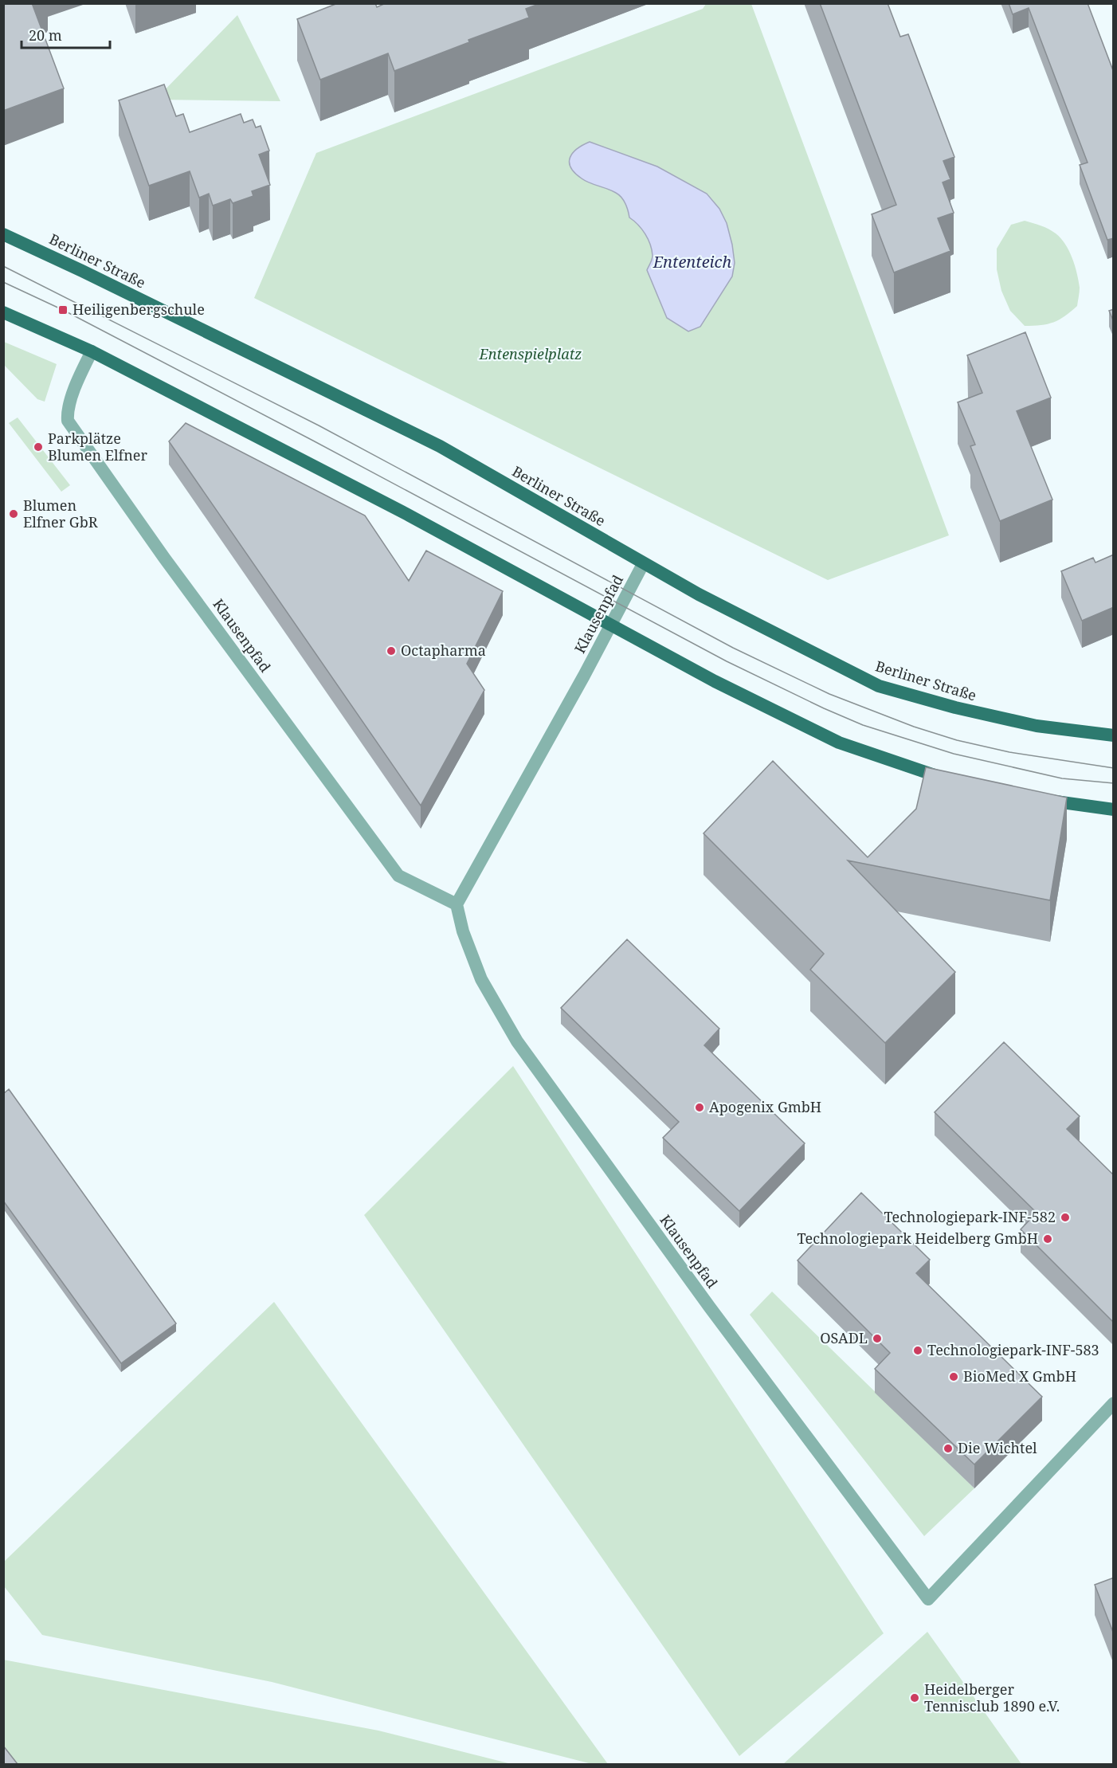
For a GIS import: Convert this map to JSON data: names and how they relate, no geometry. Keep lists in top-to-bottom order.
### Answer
{
  "streets": {
    "main road": ["Berliner Straße"],
    "street": ["Klausenpfad"]
  },
  "crossings": [
    ["Berliner Straße", "Klausenpfad"]
  ],
  "water": ["Ententeich"],
  "parks": ["Entenspielplatz"],
  "places": {
    "transit": ["Heiligenbergschule"],
    "other": [
      "Parkplätze Blumen Elfner",
      "Blumen Elfner GbR",
      "Octapharma",
      "Apogenix GmbH",
      "Technologiepark-INF-582",
      "Technologiepark Heidelberg GmbH",
      "OSADL",
      "Technologiepark-INF-583",
      "BioMed X GmbH",
      "Die Wichtel",
      "Heidelberger Tennisclub 1890 e.V."
    ]
  },
  "scale_bar": "20 m"
}
